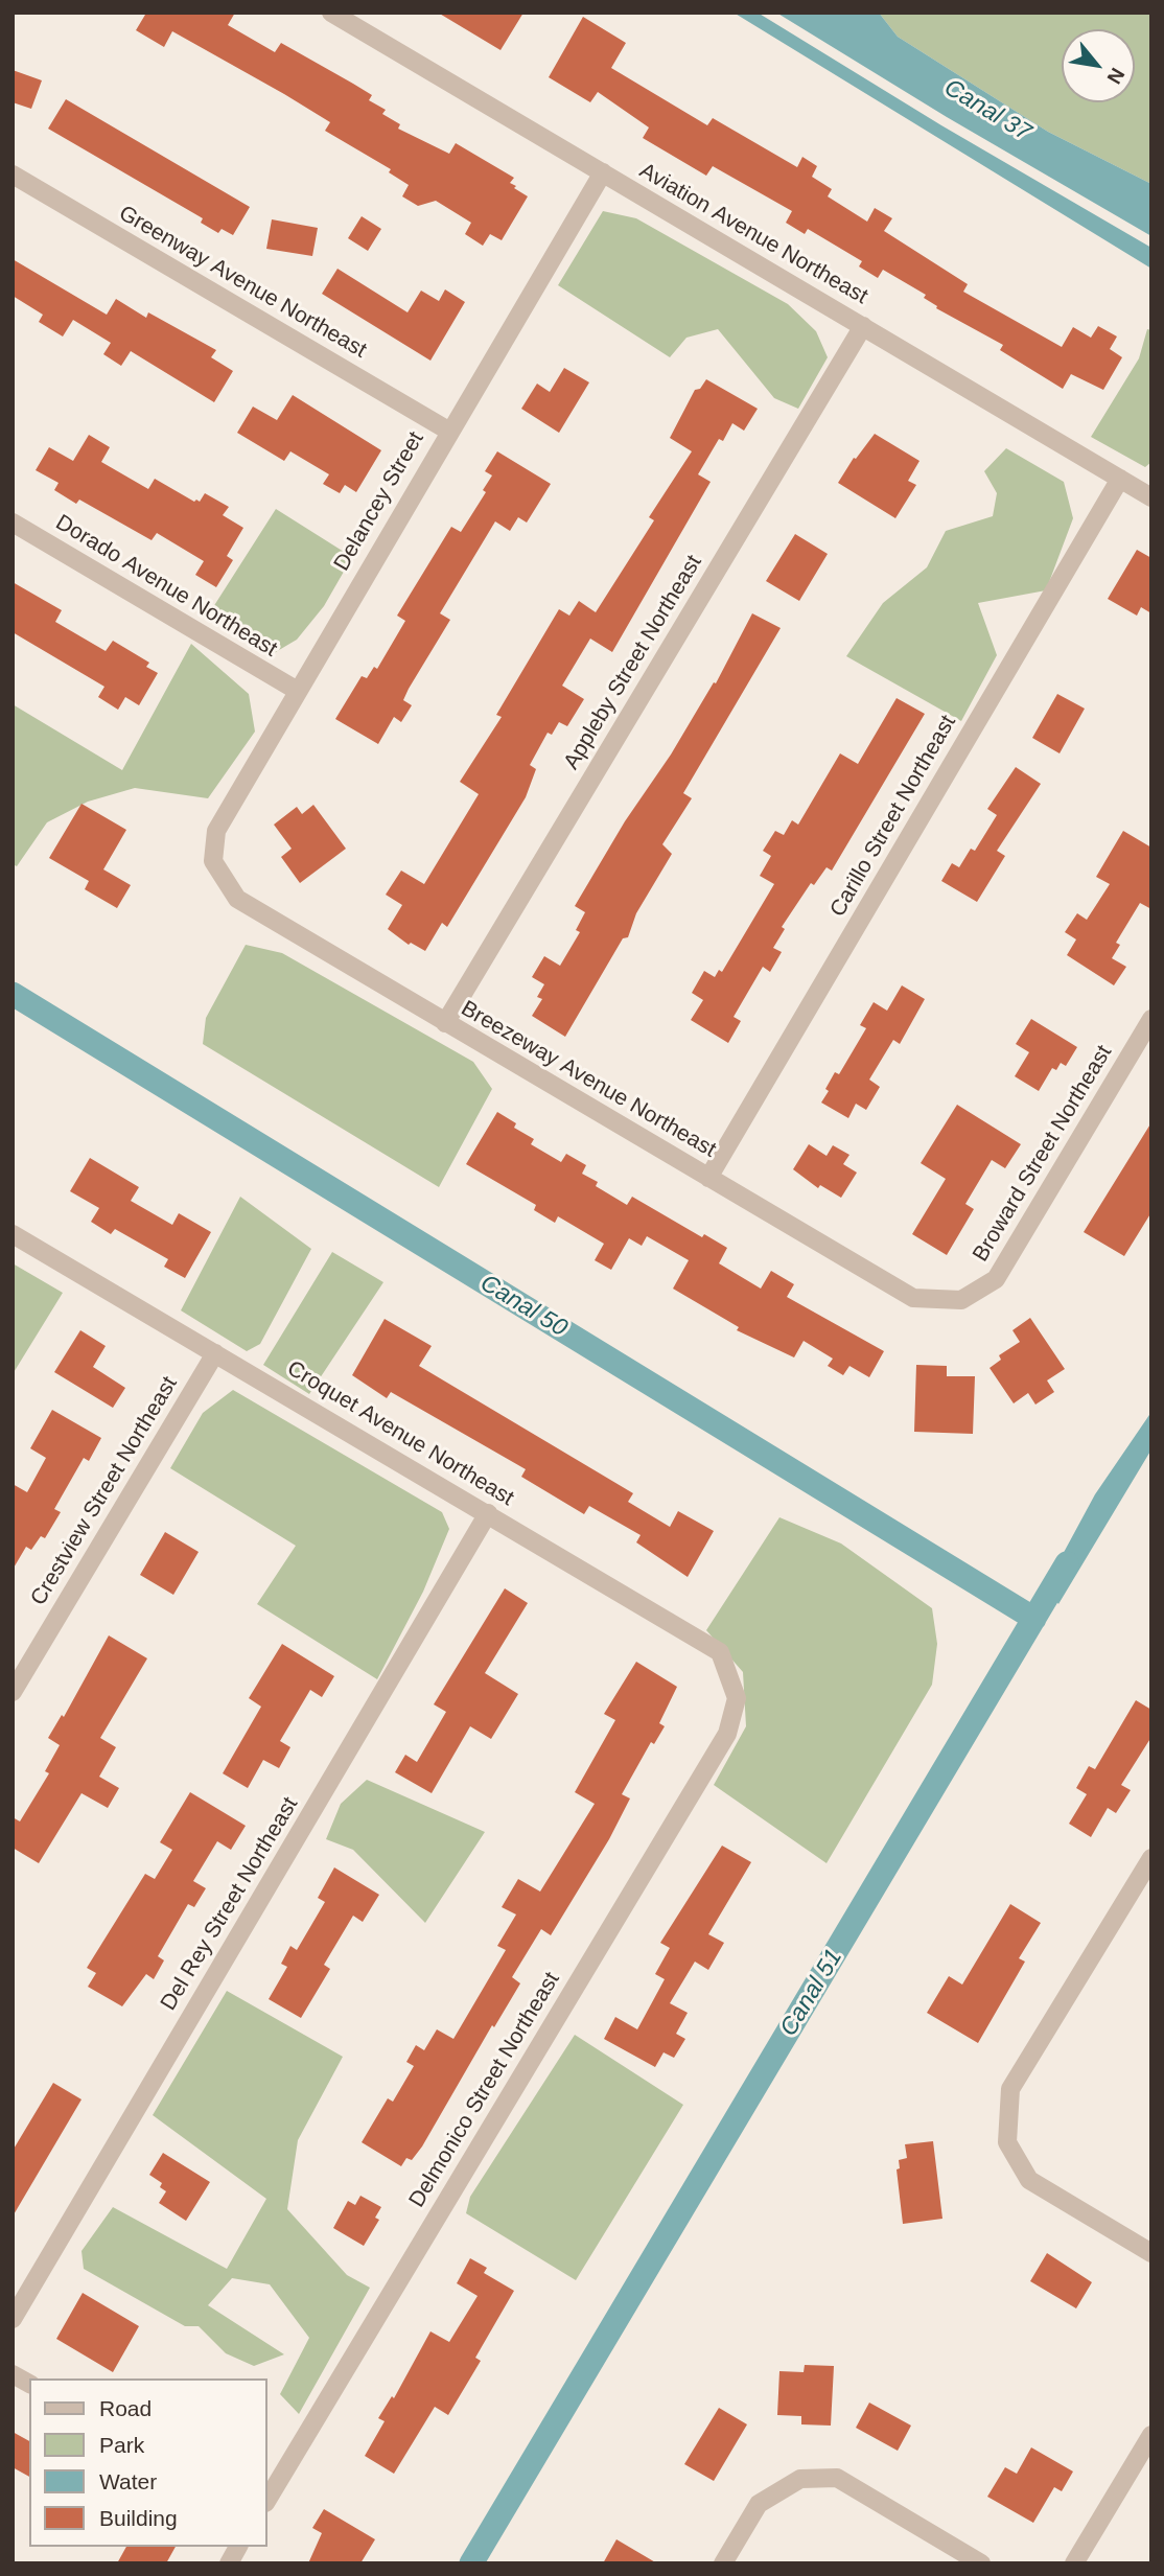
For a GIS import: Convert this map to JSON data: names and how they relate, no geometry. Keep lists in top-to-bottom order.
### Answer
{
  "streets": {
    "street": [
      "Aviation Avenue Northeast",
      "Greenway Avenue Northeast",
      "Delancey Street",
      "Dorado Avenue Northeast",
      "Appleby Street Northeast",
      "Carillo Street Northeast",
      "Breezeway Avenue Northeast",
      "Broward Street Northeast",
      "Croquet Avenue Northeast",
      "Crestview Street Northeast",
      "Del Rey Street Northeast",
      "Delmonico Street Northeast"
    ]
  },
  "crossings": [
    ["Aviation Avenue Northeast", "Delancey Street"],
    ["Aviation Avenue Northeast", "Appleby Street Northeast"],
    ["Aviation Avenue Northeast", "Carillo Street Northeast"],
    ["Greenway Avenue Northeast", "Delancey Street"],
    ["Delancey Street", "Dorado Avenue Northeast"],
    ["Delancey Street", "Breezeway Avenue Northeast"],
    ["Appleby Street Northeast", "Breezeway Avenue Northeast"],
    ["Carillo Street Northeast", "Breezeway Avenue Northeast"],
    ["Breezeway Avenue Northeast", "Broward Street Northeast"],
    ["Croquet Avenue Northeast", "Crestview Street Northeast"],
    ["Croquet Avenue Northeast", "Del Rey Street Northeast"],
    ["Croquet Avenue Northeast", "Delmonico Street Northeast"]
  ],
  "water": ["Canal 37", "Canal 50", "Canal 51"],
  "legend": [
    "Road",
    "Park",
    "Water",
    "Building"
  ],
  "north": "bottom right"
}
